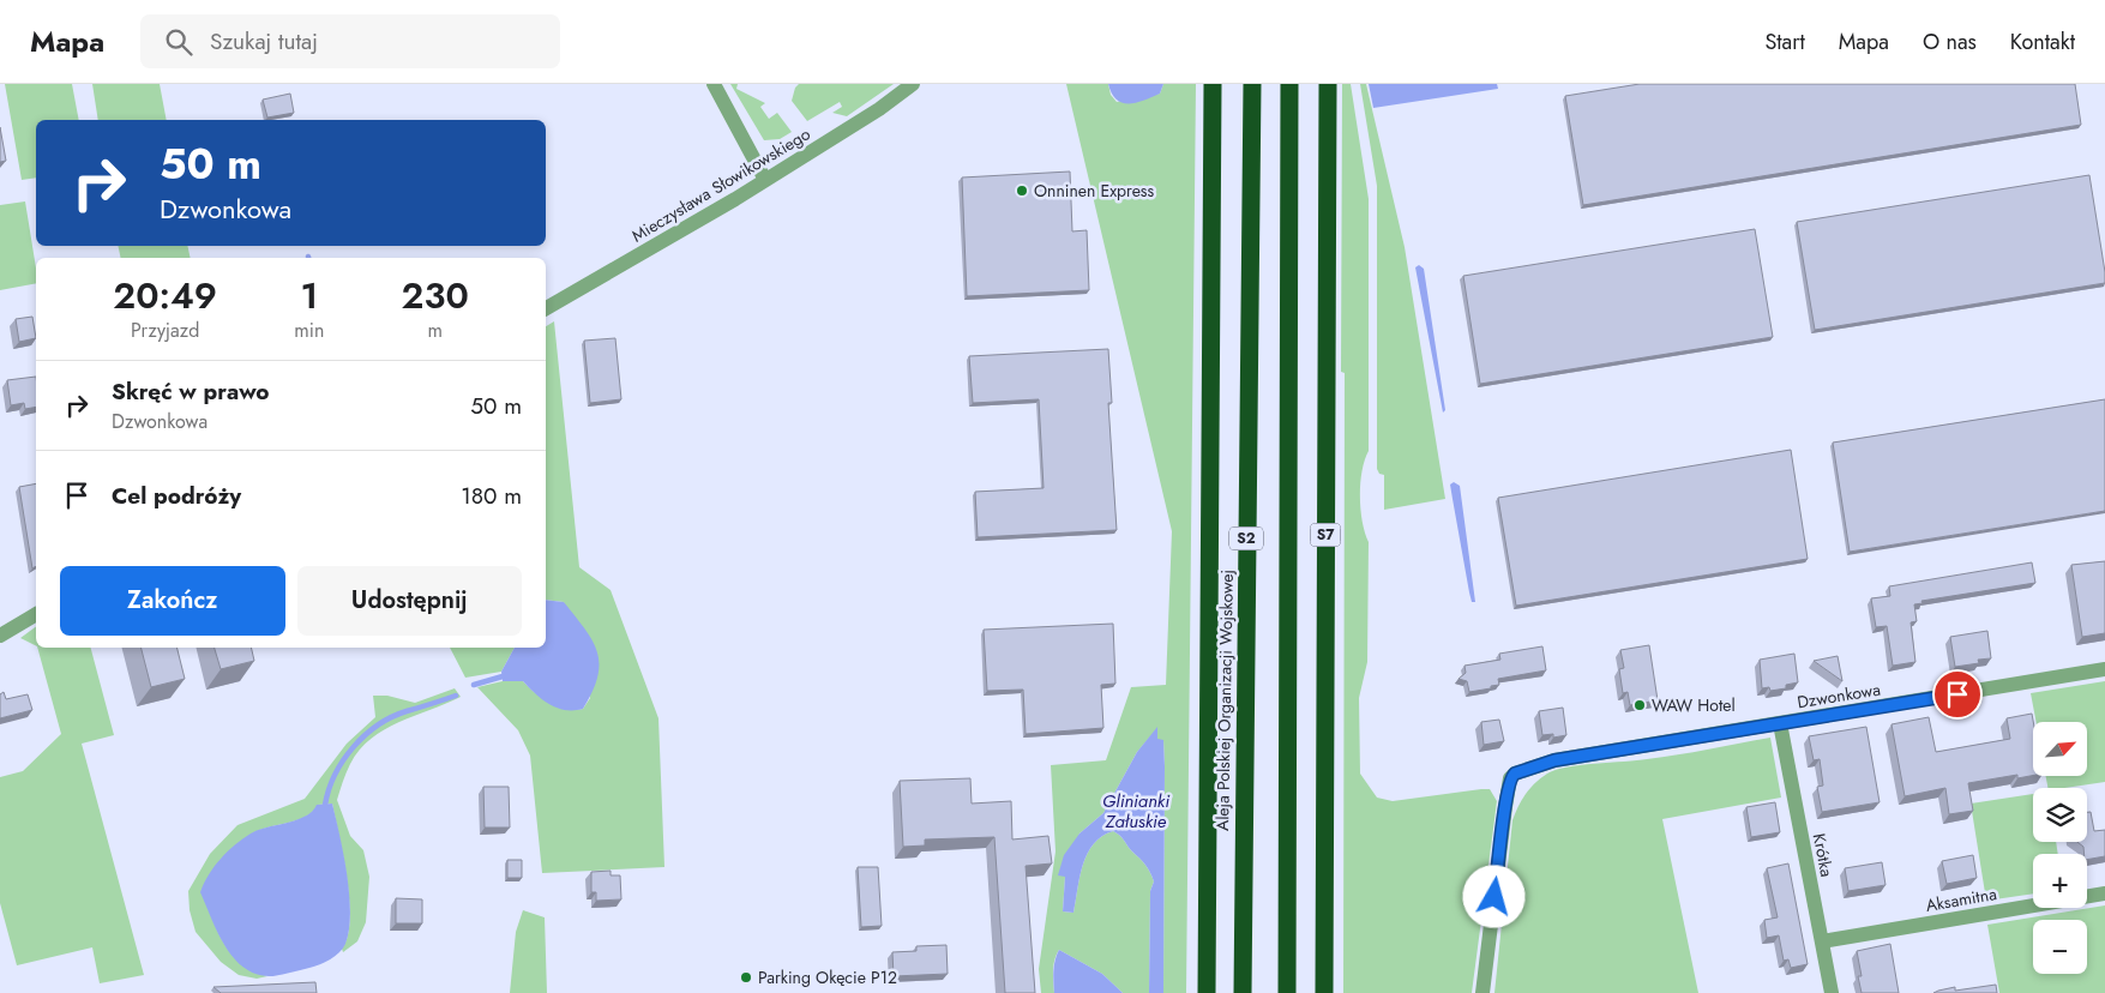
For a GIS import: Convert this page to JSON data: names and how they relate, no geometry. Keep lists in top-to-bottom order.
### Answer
{
  "streets": {
    "highway": ["S7", "S2", "Aleja Polskiej Organizacji Wojskowej"],
    "street": [
      "Mieczysława Słowikowskiego",
      "Dzwonkowa",
      "Krótka",
      "Aksamitna"
    ]
  },
  "crossings": [
    ["Dzwonkowa", "Krótka"],
    ["Krótka", "Aksamitna"]
  ],
  "water": ["Glinianki Załuskie"],
  "places": ["Onninen Express", "WAW Hotel", "Parking Okęcie P12"],
  "north": "top right",
  "page": {
    "header": "Mapa",
    "search": "Szukaj tutaj",
    "nav": [
      "Start",
      "Mapa",
      "O nas",
      "Kontakt"
    ],
    "turn": ["50 m", "Dzwonkowa"],
    "eta": [
      "20:49",
      "Przyjazd",
      "1",
      "min",
      "230",
      "m"
    ],
    "list": [
      {
        "name": "Skręć w prawo",
        "note": "Dzwonkowa",
        "value": "50 m"
      },
      {
        "name": "Cel podróży",
        "value": "180 m"
      }
    ],
    "buttons": ["Zakończ", "Udostępnij"],
    "map_buttons": ["+", "−"]
  }
}
